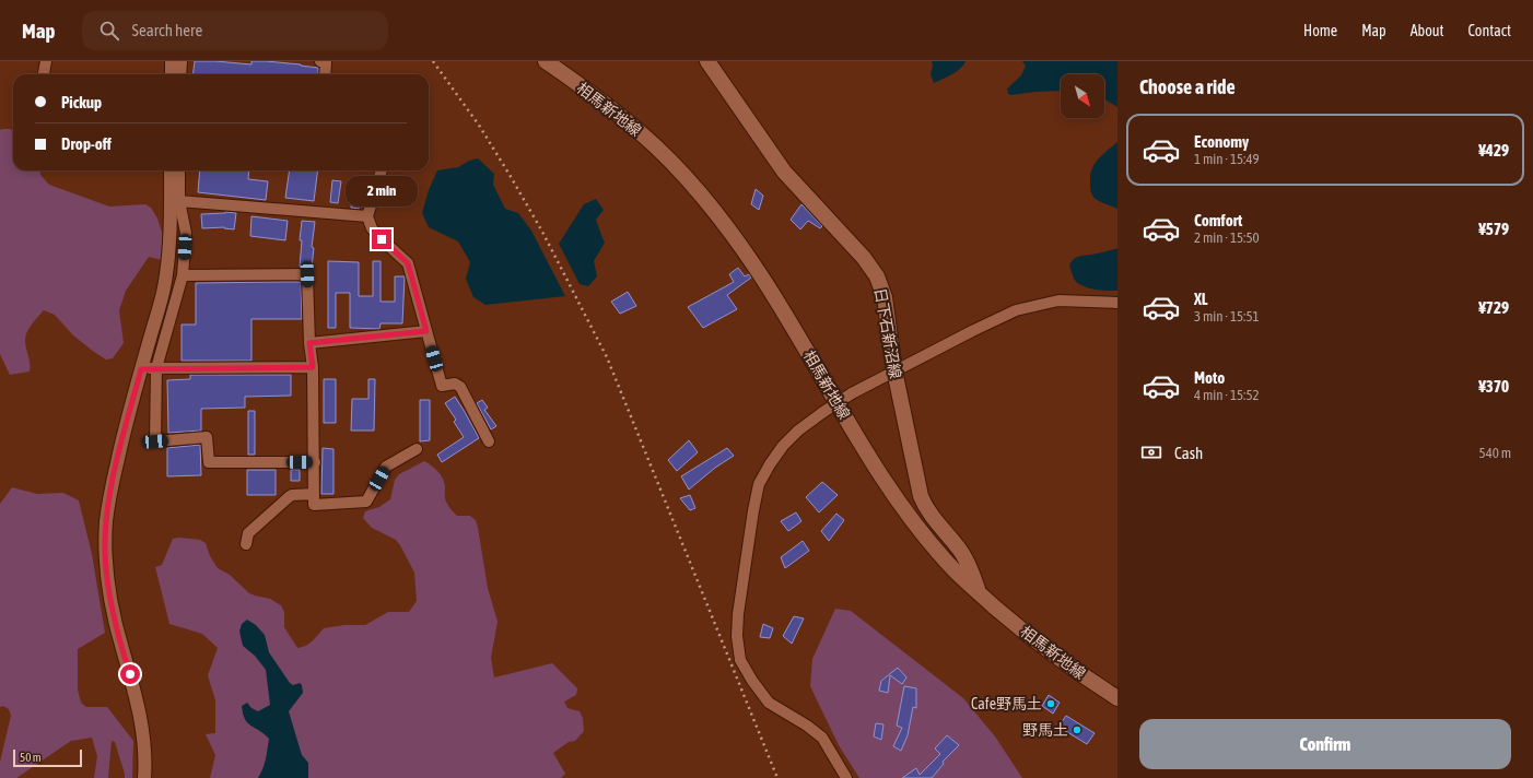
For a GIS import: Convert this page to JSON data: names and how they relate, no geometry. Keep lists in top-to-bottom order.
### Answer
{
  "streets": {
    "main road": ["相馬新地線", "日下石新沼線"]
  },
  "crossings": [
    ["相馬新地線", "日下石新沼線"]
  ],
  "places": ["Cafe野馬土", "野馬土"],
  "scale_bar": "50 m",
  "north": "bottom right",
  "page": {
    "header": "Map",
    "search": "Search here",
    "nav": [
      "Home",
      "Map",
      "About",
      "Contact"
    ],
    "heading": "Choose a ride",
    "banner": ["Pickup", "Drop-off"],
    "list": [
      {
        "name": "Economy",
        "note": "1 min · 15:49",
        "value": "¥429"
      },
      {
        "name": "Comfort",
        "note": "2 min · 15:50",
        "value": "¥579"
      },
      {
        "name": "XL",
        "note": "3 min · 15:51",
        "value": "¥729"
      },
      {
        "name": "Moto",
        "note": "4 min · 15:52",
        "value": "¥370"
      }
    ],
    "bubble": "2 min",
    "pay": ["Cash", "540 m"],
    "buttons": "Confirm",
    "scale": "50 m"
  }
}
